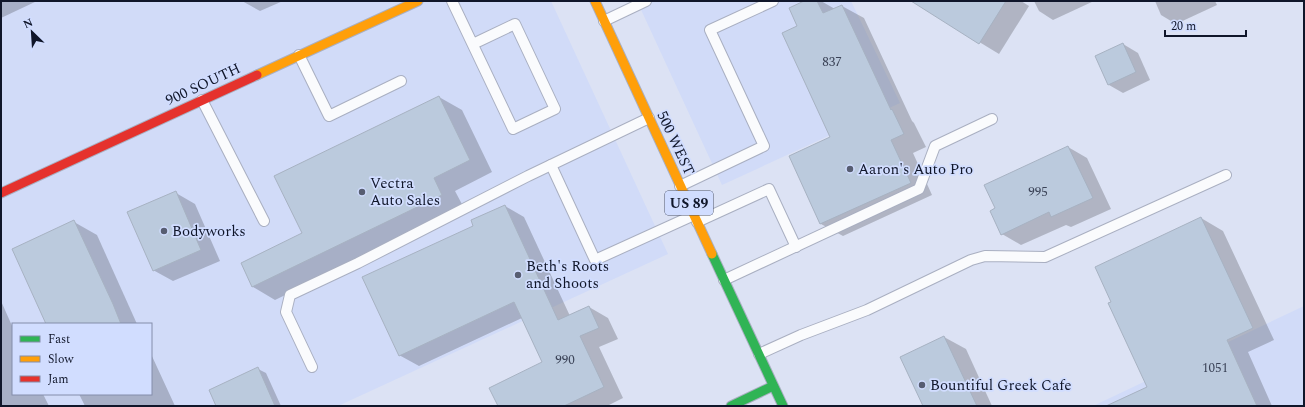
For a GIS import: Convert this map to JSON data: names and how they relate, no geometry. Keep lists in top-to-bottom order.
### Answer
{
  "streets": {
    "street": ["900 SOUTH", "500 WEST", "US 89"]
  },
  "places": [
    "Aaron's Auto Pro",
    "Vectra Auto Sales",
    "Bodyworks",
    "Beth's Roots and Shoots",
    "Bountiful Greek Cafe"
  ],
  "house_numbers": [
    "837",
    "995",
    "990",
    "1051"
  ],
  "legend": ["Fast", "Slow", "Jam"],
  "scale_bar": "20 m",
  "north": "top left"
}
